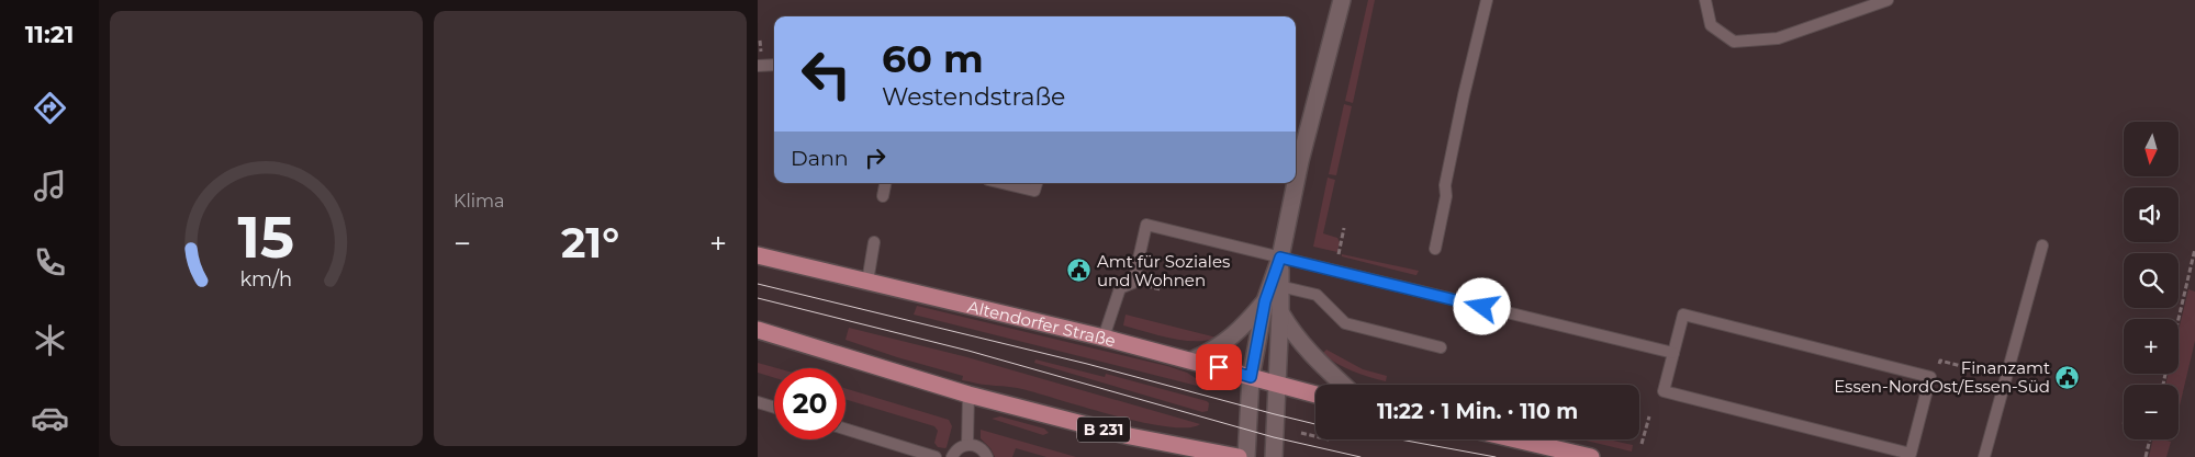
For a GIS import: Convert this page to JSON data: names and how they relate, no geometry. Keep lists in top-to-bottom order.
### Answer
{
  "streets": {
    "main road": ["Altendorfer Straße", "B 231"]
  },
  "places": {
    "public building": ["Amt für Soziales und Wohnen", "Finanzamt Essen-NordOst/Essen-Süd"]
  },
  "north": "bottom",
  "page": {
    "tabs": "11:21",
    "tile": "Klima",
    "turn": ["60 m", "Westendstraße"],
    "map_buttons": ["+", "−"],
    "then": "Dann",
    "heat": ["−", "21°", "+"],
    "limit": "20",
    "trip": "11:22 · 1 Min. · 110 m",
    "gauge": ["15", "km/h"]
  }
}
